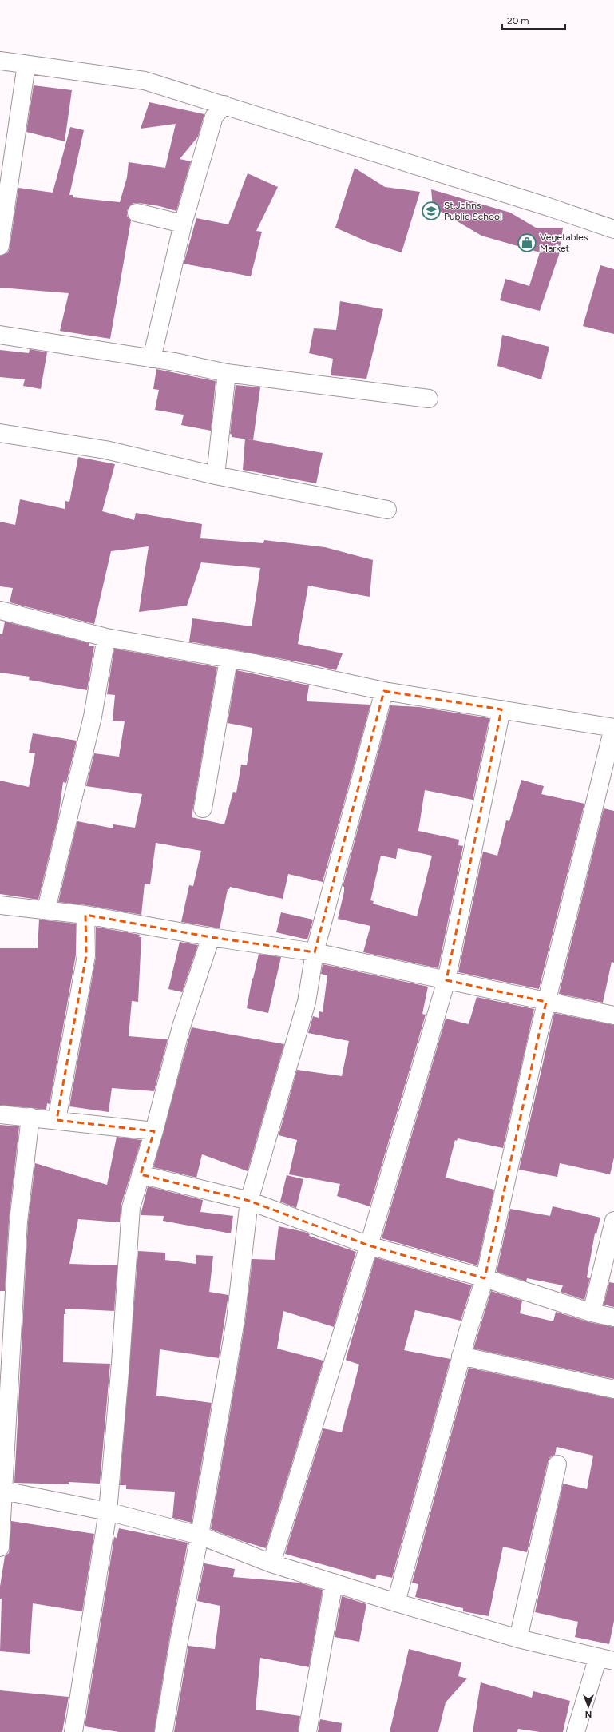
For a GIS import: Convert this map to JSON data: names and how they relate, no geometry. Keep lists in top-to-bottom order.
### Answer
{
  "places": {
    "school or university": ["St.Johns Public School"],
    "shop": ["Vegetables Market"]
  },
  "scale_bar": "20 m",
  "north": "bottom"
}
